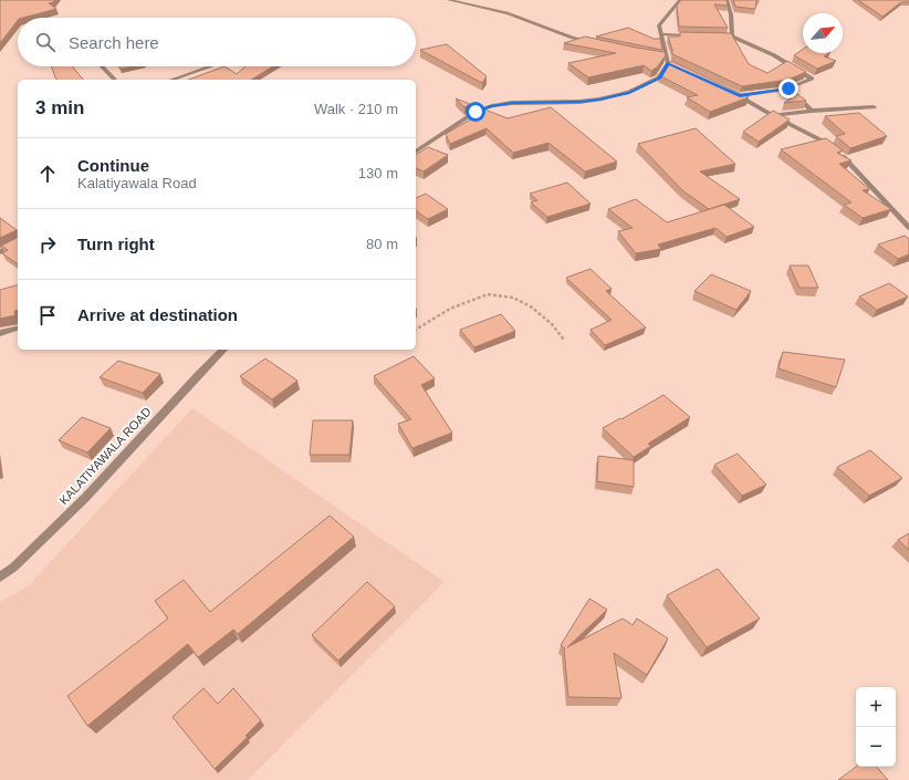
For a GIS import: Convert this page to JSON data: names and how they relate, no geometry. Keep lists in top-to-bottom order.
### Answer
{
  "streets": {
    "street": ["KALATIYAWALA ROAD"]
  },
  "north": "top right",
  "page": {
    "search": "Search here",
    "heading": ["3 min", "Walk · 210 m"],
    "list": [
      ["Continue", "Kalatiyawala Road", "130 m"],
      ["Turn right", "80 m"],
      "Arrive at destination"
    ],
    "map_buttons": ["+", "−"]
  }
}
